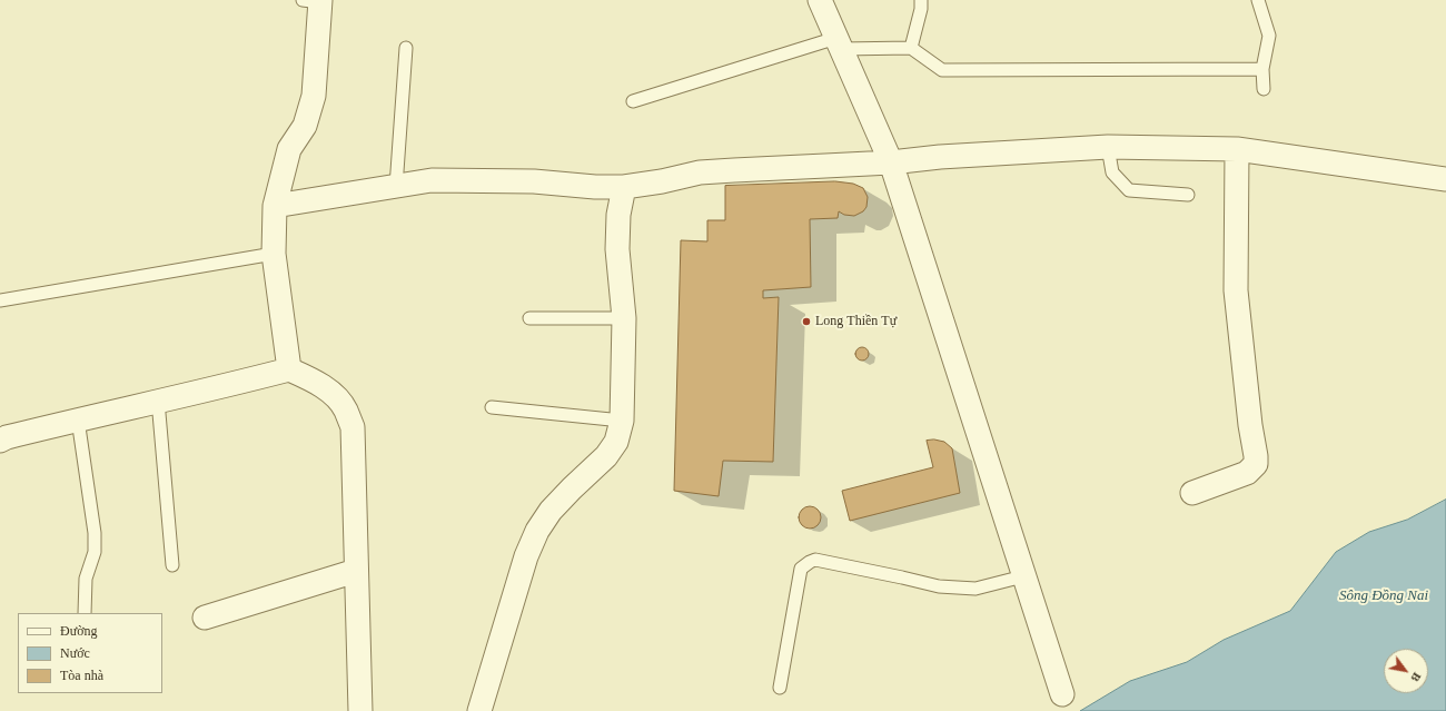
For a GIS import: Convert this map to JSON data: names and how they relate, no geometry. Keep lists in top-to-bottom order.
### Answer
{
  "water": ["Sông Đồng Nai"],
  "places": ["Long Thiền Tự"],
  "legend": ["Đường", "Nước", "Tòa nhà"],
  "north": "bottom right"
}
